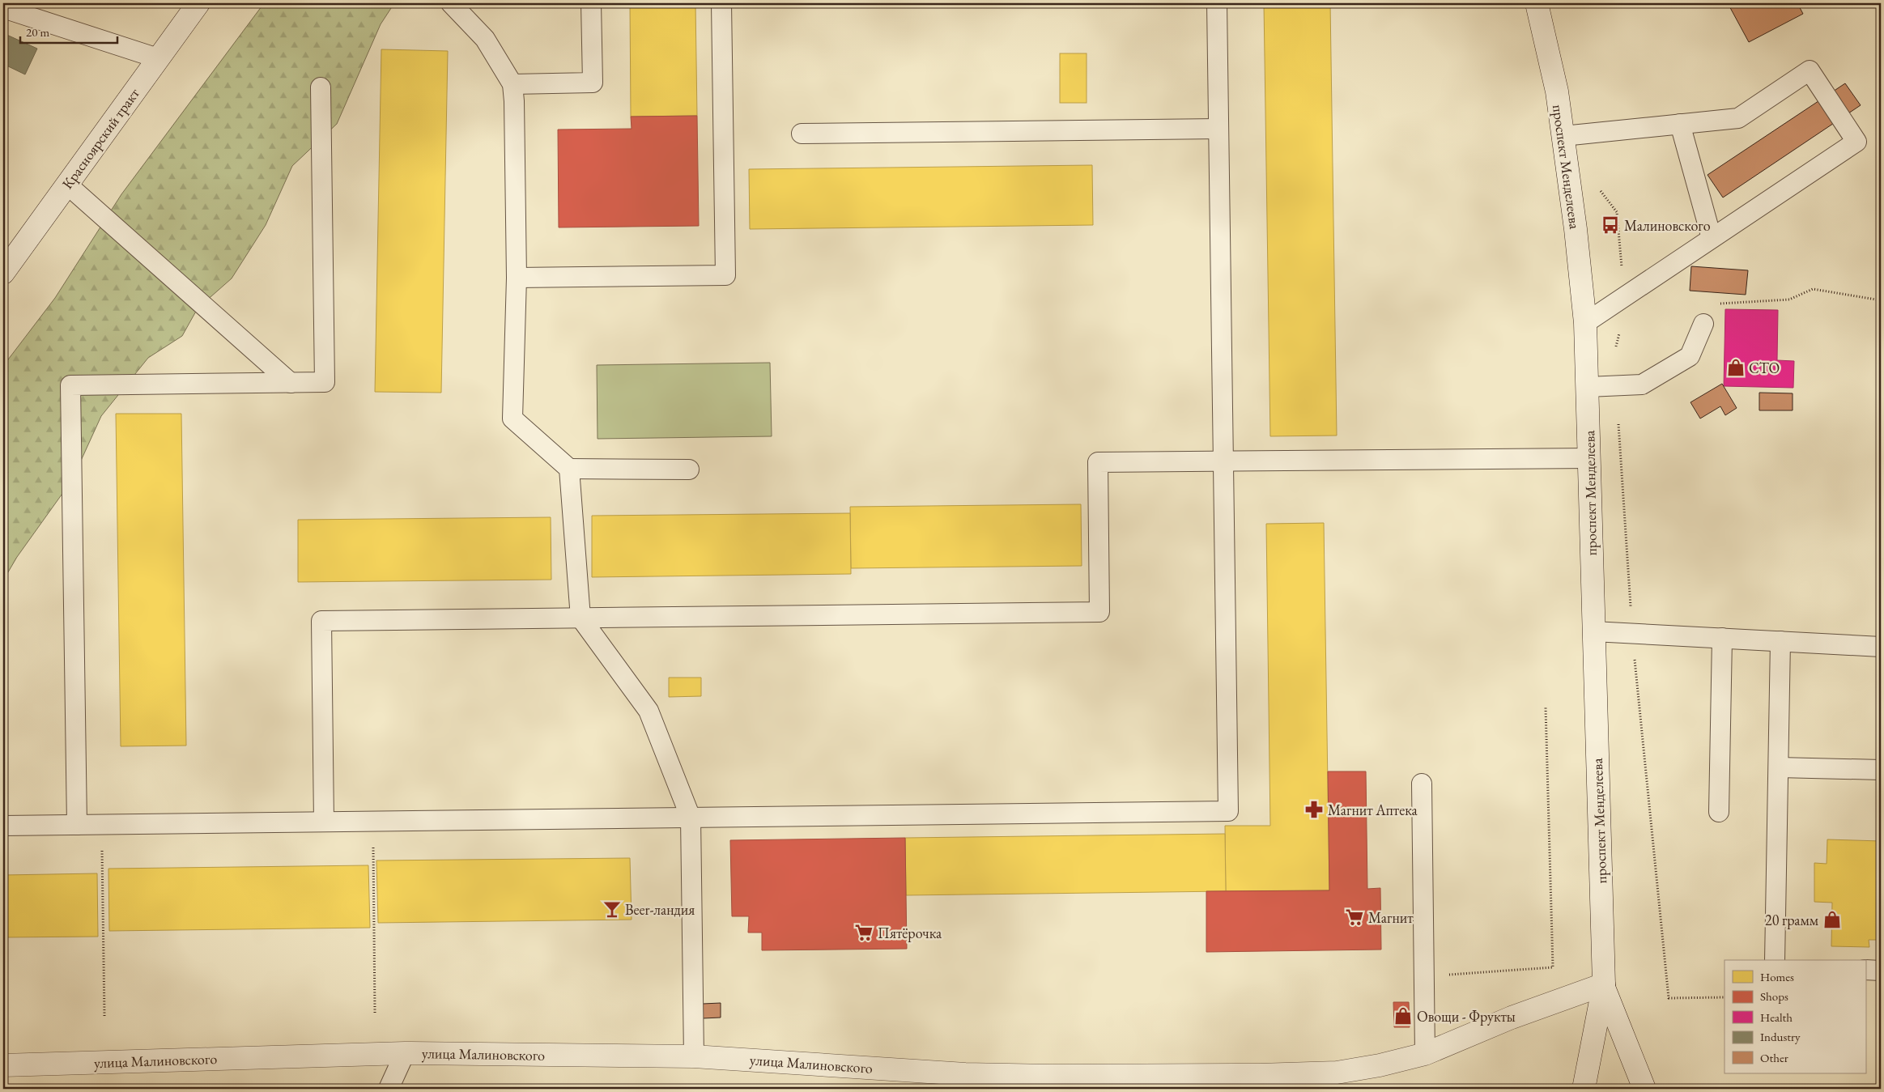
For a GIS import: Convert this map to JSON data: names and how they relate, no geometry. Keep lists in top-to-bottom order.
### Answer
{
  "streets": {
    "street": ["Красноярский тракт", "проспект Менделеева", "улица Малиновского"]
  },
  "crossings": [
    ["проспект Менделеева", "улица Малиновского"]
  ],
  "places": {
    "bus stop": ["Малиновского"],
    "shop": ["СТО", "20 грамм", "Овощи - Фрукты"],
    "pharmacy": ["Магнит Аптека"],
    "bar": ["Beer-ландия"],
    "supermarket": ["Магнит", "Пятёрочка"]
  },
  "legend": [
    "Homes",
    "Shops",
    "Health",
    "Industry",
    "Other"
  ],
  "scale_bar": "20 m"
}
